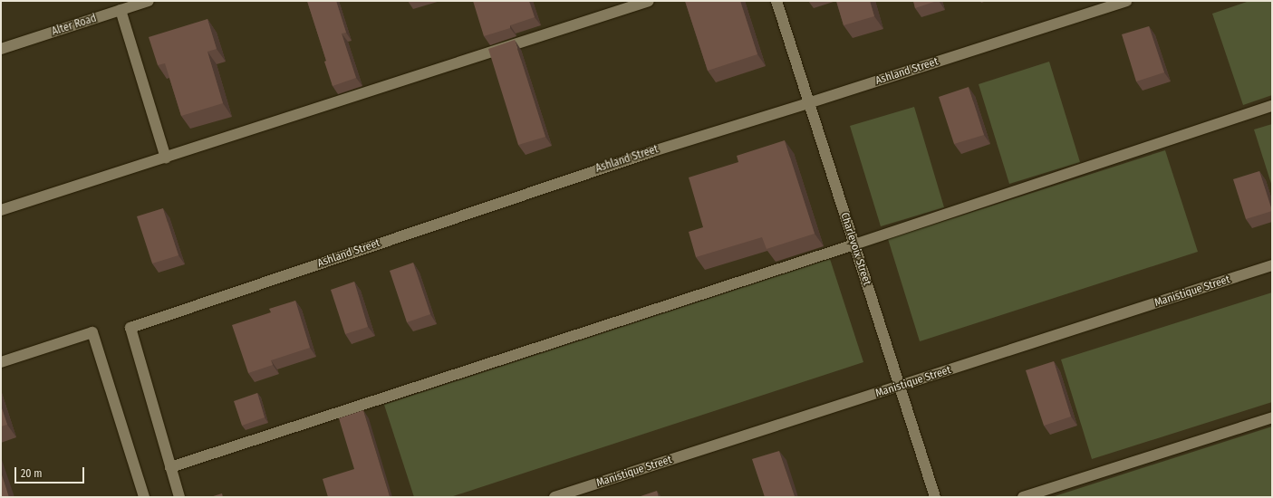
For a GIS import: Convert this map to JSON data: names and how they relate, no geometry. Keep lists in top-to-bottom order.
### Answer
{
  "streets": {
    "street": [
      "Alter Road",
      "Ashland Street",
      "Charlevoix Street",
      "Manistique Street"
    ]
  },
  "crossings": [
    ["Ashland Street", "Charlevoix Street"],
    ["Charlevoix Street", "Manistique Street"]
  ],
  "scale_bar": "20 m"
}
